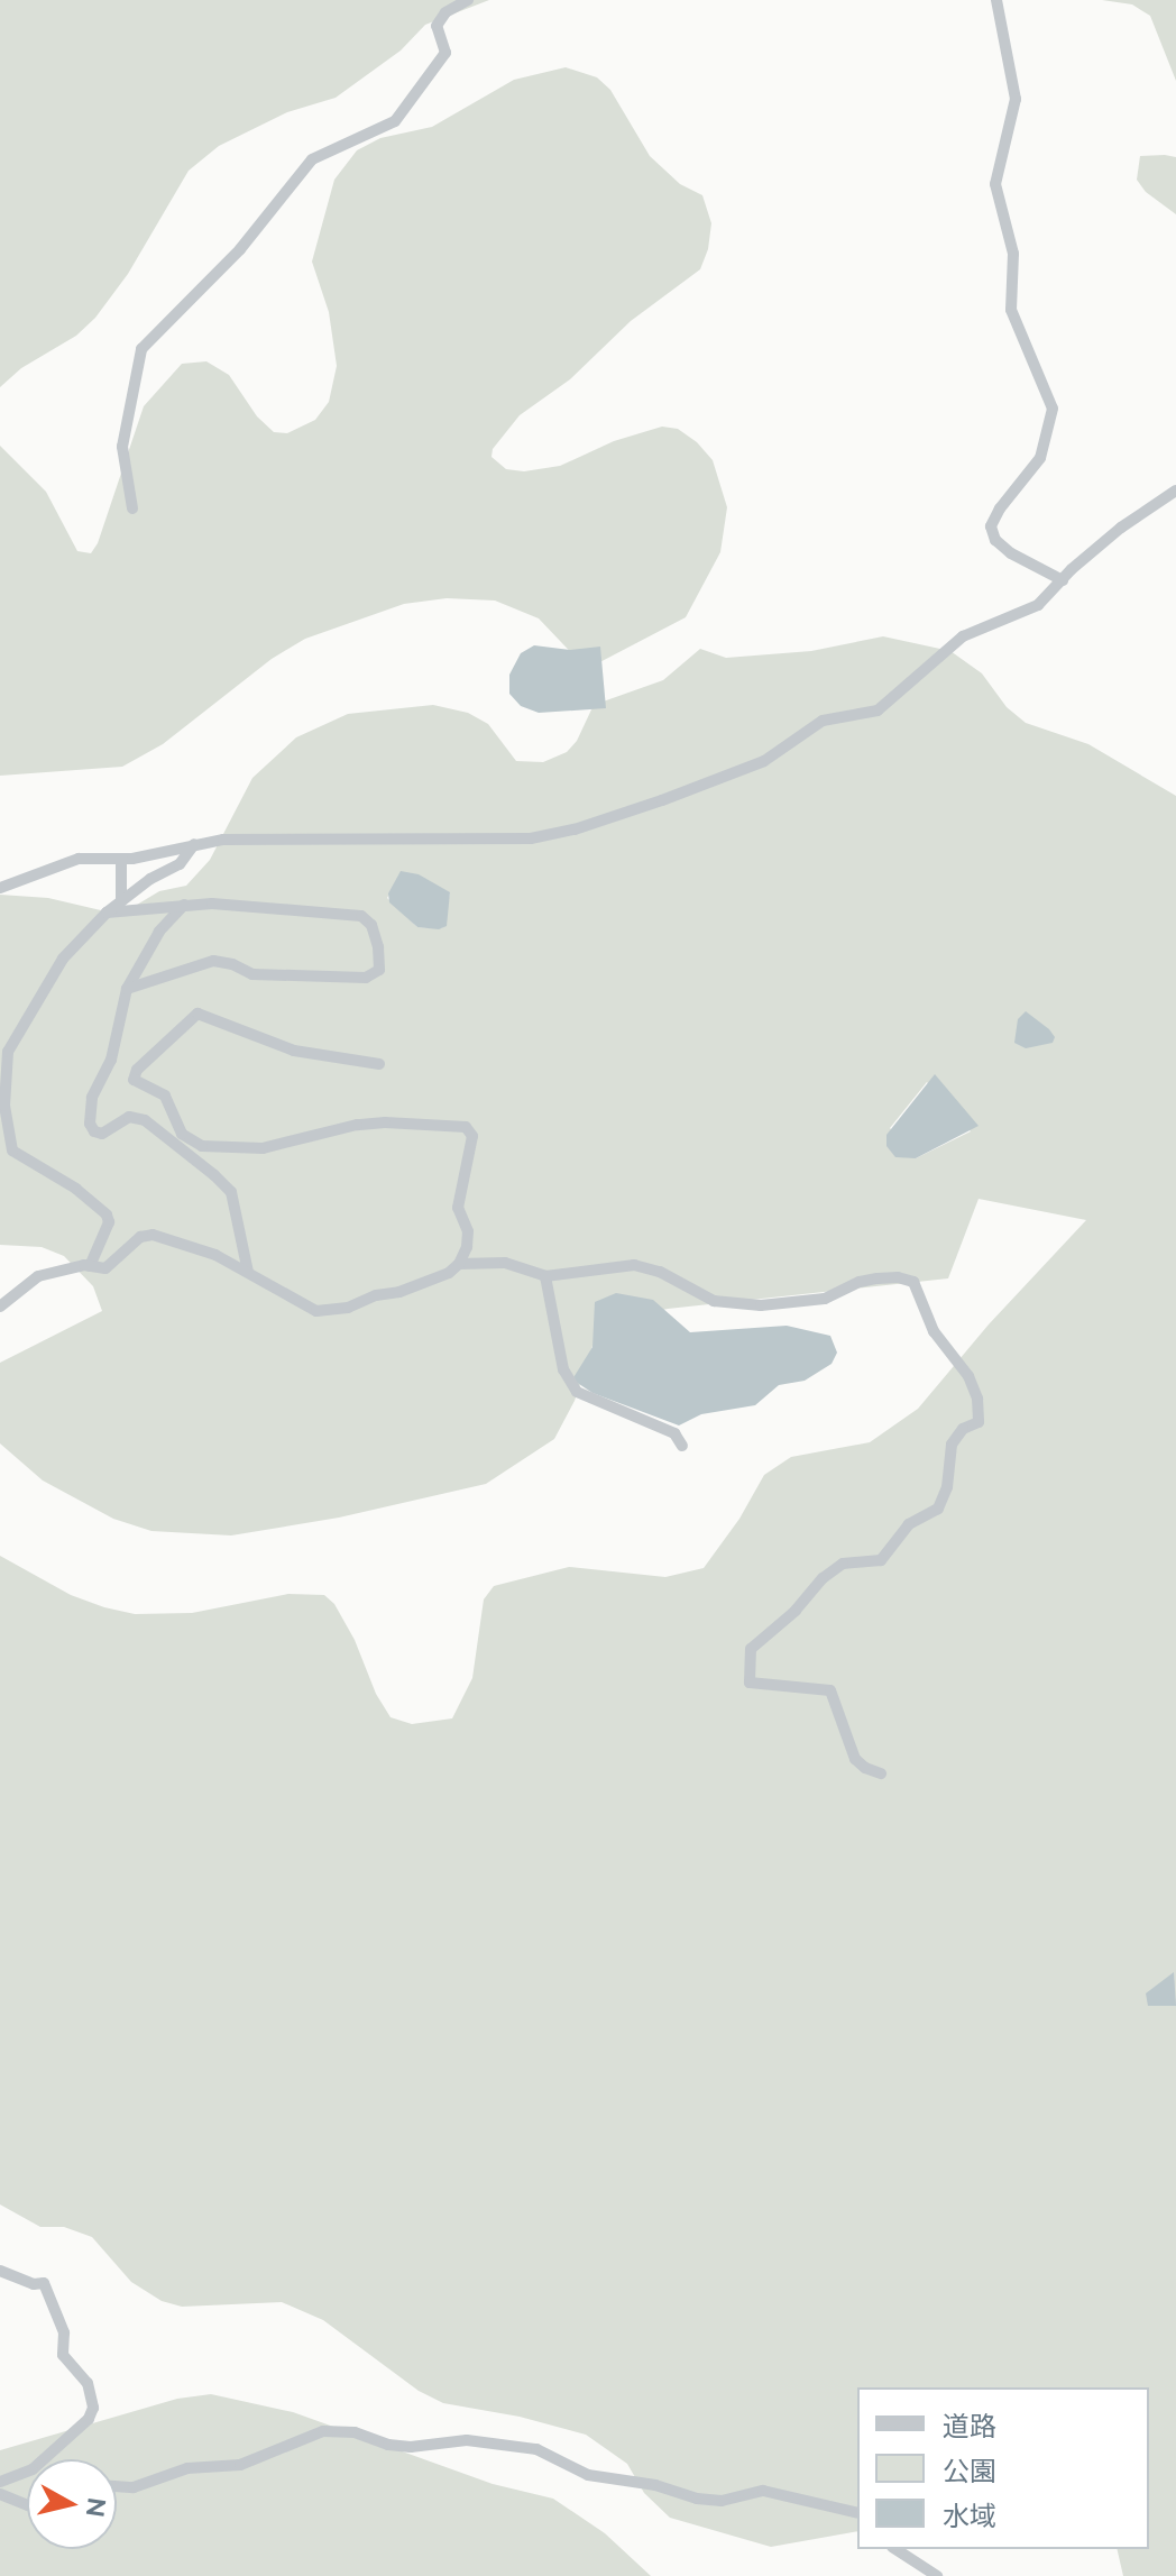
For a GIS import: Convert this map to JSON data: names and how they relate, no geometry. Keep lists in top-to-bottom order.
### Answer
{
  "legend": ["道路", "公園", "水域"],
  "north": "right"
}
